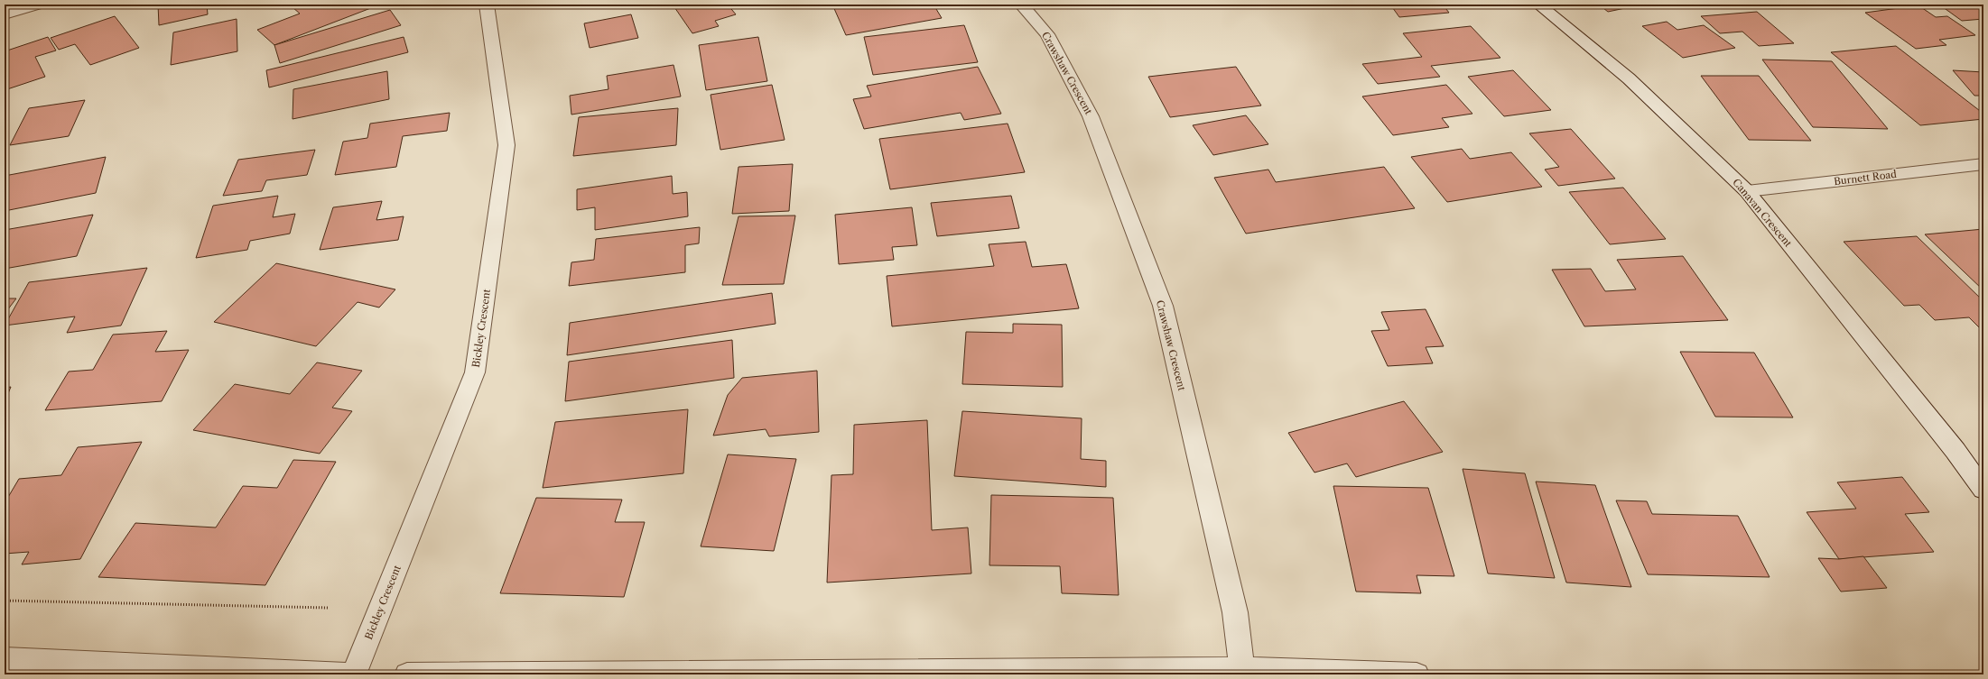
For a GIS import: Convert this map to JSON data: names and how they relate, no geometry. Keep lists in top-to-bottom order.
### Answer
{
  "streets": {
    "street": [
      "Crawshaw Crescent",
      "Burnett Road",
      "Canavan Crescent",
      "Bickley Crescent"
    ]
  },
  "crossings": [
    ["Burnett Road", "Canavan Crescent"]
  ]
}
